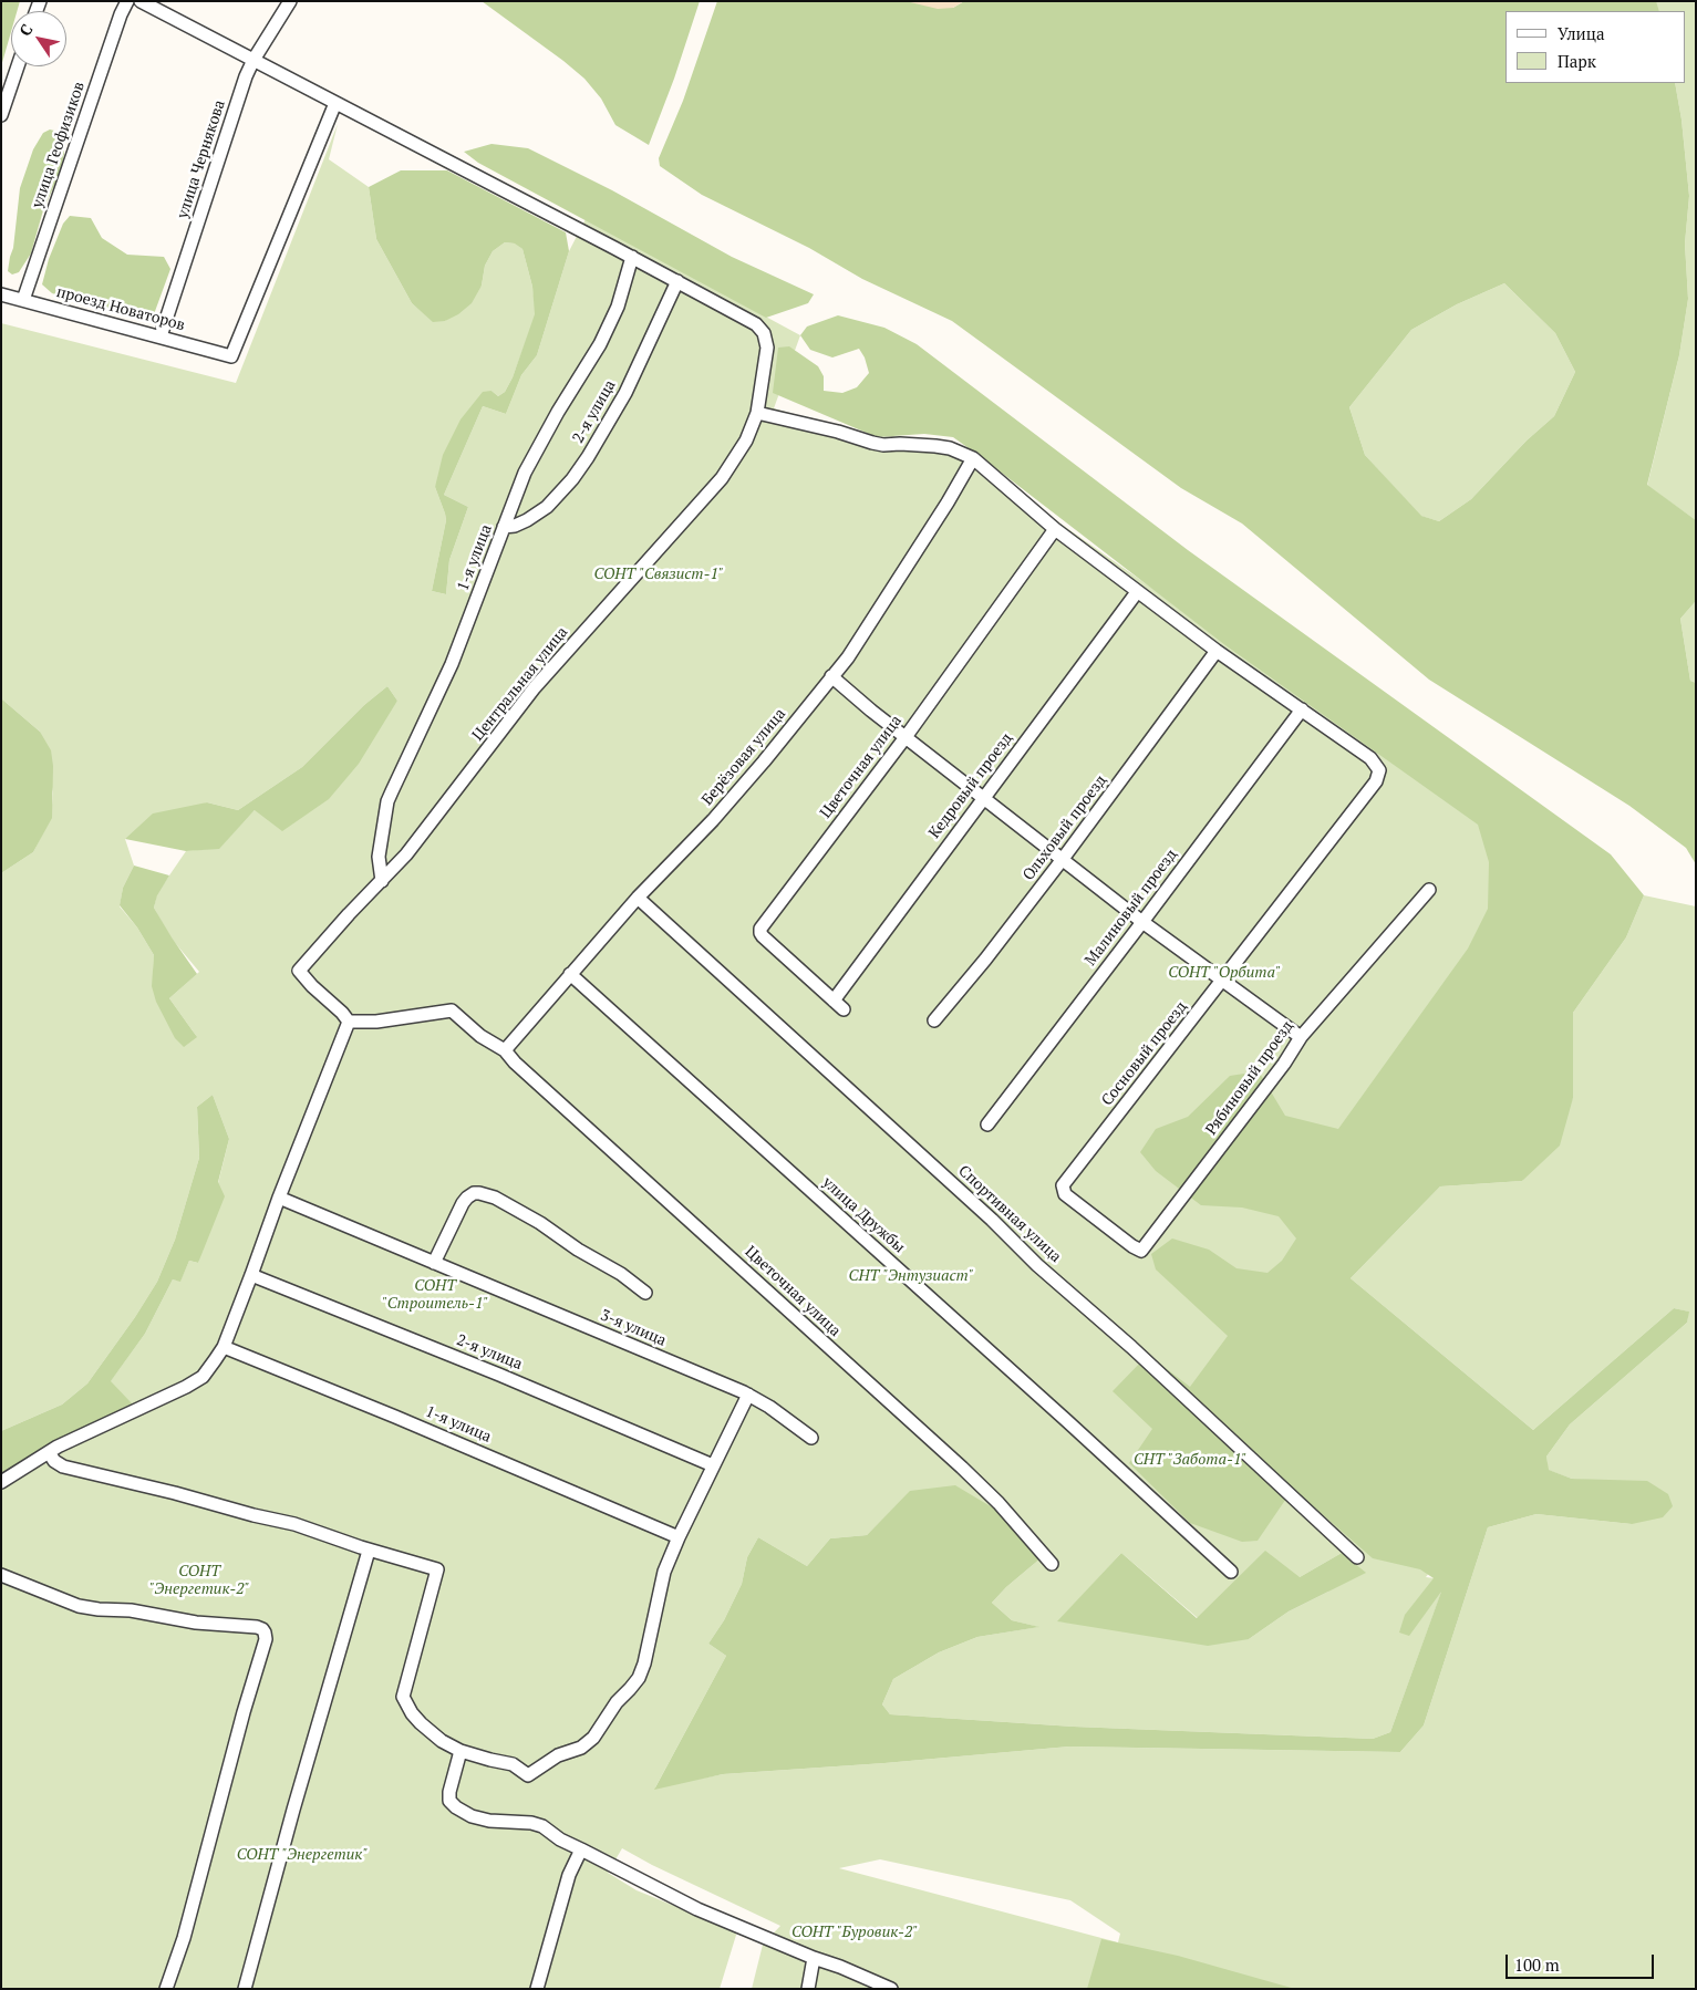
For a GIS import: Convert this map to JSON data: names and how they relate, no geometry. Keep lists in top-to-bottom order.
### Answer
{
  "streets": {
    "street": [
      "улица Геофизиков",
      "улица Чернякова",
      "проезд Новаторов",
      "2-я улица",
      "1-я улица",
      "Центральная улица",
      "Берёзовая улица",
      "Цветочная улица",
      "Кедровый проезд",
      "Ольховый проезд",
      "Малиновый проезд",
      "Сосновый проезд",
      "Рябиновый проезд",
      "Спортивная улица",
      "улица Дружбы",
      "3-я улица"
    ]
  },
  "crossings": [
    ["улица Геофизиков", "проезд Новаторов"],
    ["улица Чернякова", "проезд Новаторов"],
    ["улица Чернякова", "Центральная улица"],
    ["проезд Новаторов", "Центральная улица"],
    ["2-я улица", "1-я улица"],
    ["2-я улица", "Центральная улица"],
    ["1-я улица", "Центральная улица"],
    ["Центральная улица", "Цветочная улица"],
    ["Берёзовая улица", "Цветочная улица"],
    ["Берёзовая улица", "Спортивная улица"],
    ["Берёзовая улица", "улица Дружбы"],
    ["Цветочная улица", "Кедровый проезд"],
    ["Малиновый проезд", "Сосновый проезд"],
    ["Сосновый проезд", "Рябиновый проезд"]
  ],
  "parks": [
    "СОНТ \"Связист-1\"",
    "СОНТ \"Орбита\"",
    "СНТ \"Энтузиаст\"",
    "СОНТ \"Строитель-1\"",
    "СНТ \"Забота-1\"",
    "СОНТ \"Энергетик-2\"",
    "СОНТ \"Энергетик\"",
    "СОНТ \"Буровик-2\""
  ],
  "legend": ["Улица", "Парк"],
  "scale_bar": "100 m",
  "north": "top left"
}
